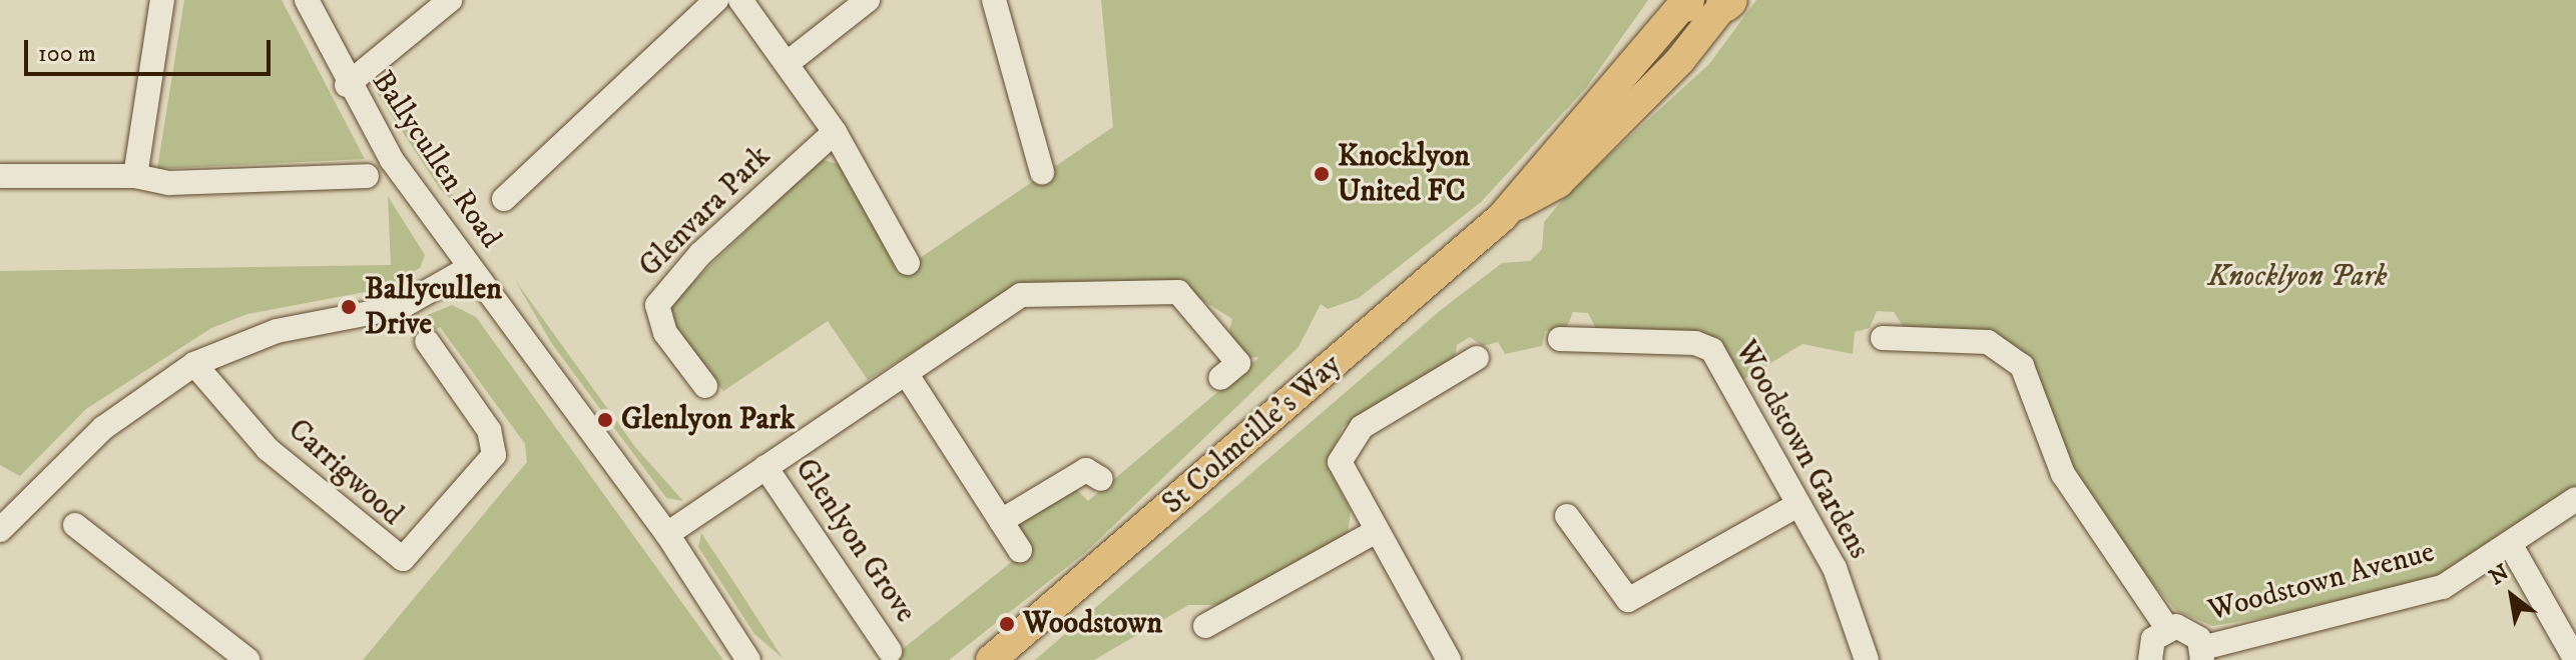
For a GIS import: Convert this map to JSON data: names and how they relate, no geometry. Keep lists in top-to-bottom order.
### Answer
{
  "streets": {
    "main road": ["St Colmcille's Way"],
    "street": [
      "Ballycullen Road",
      "Glenvara Park",
      "Woodstown Gardens",
      "Carrigwood",
      "Glenlyon Grove",
      "Woodstown Avenue"
    ]
  },
  "parks": ["Knocklyon Park"],
  "places": [
    "Knocklyon United FC",
    "Ballycullen Drive",
    "Glenlyon Park",
    "Woodstown"
  ],
  "scale_bar": "100 m",
  "north": "top left"
}
